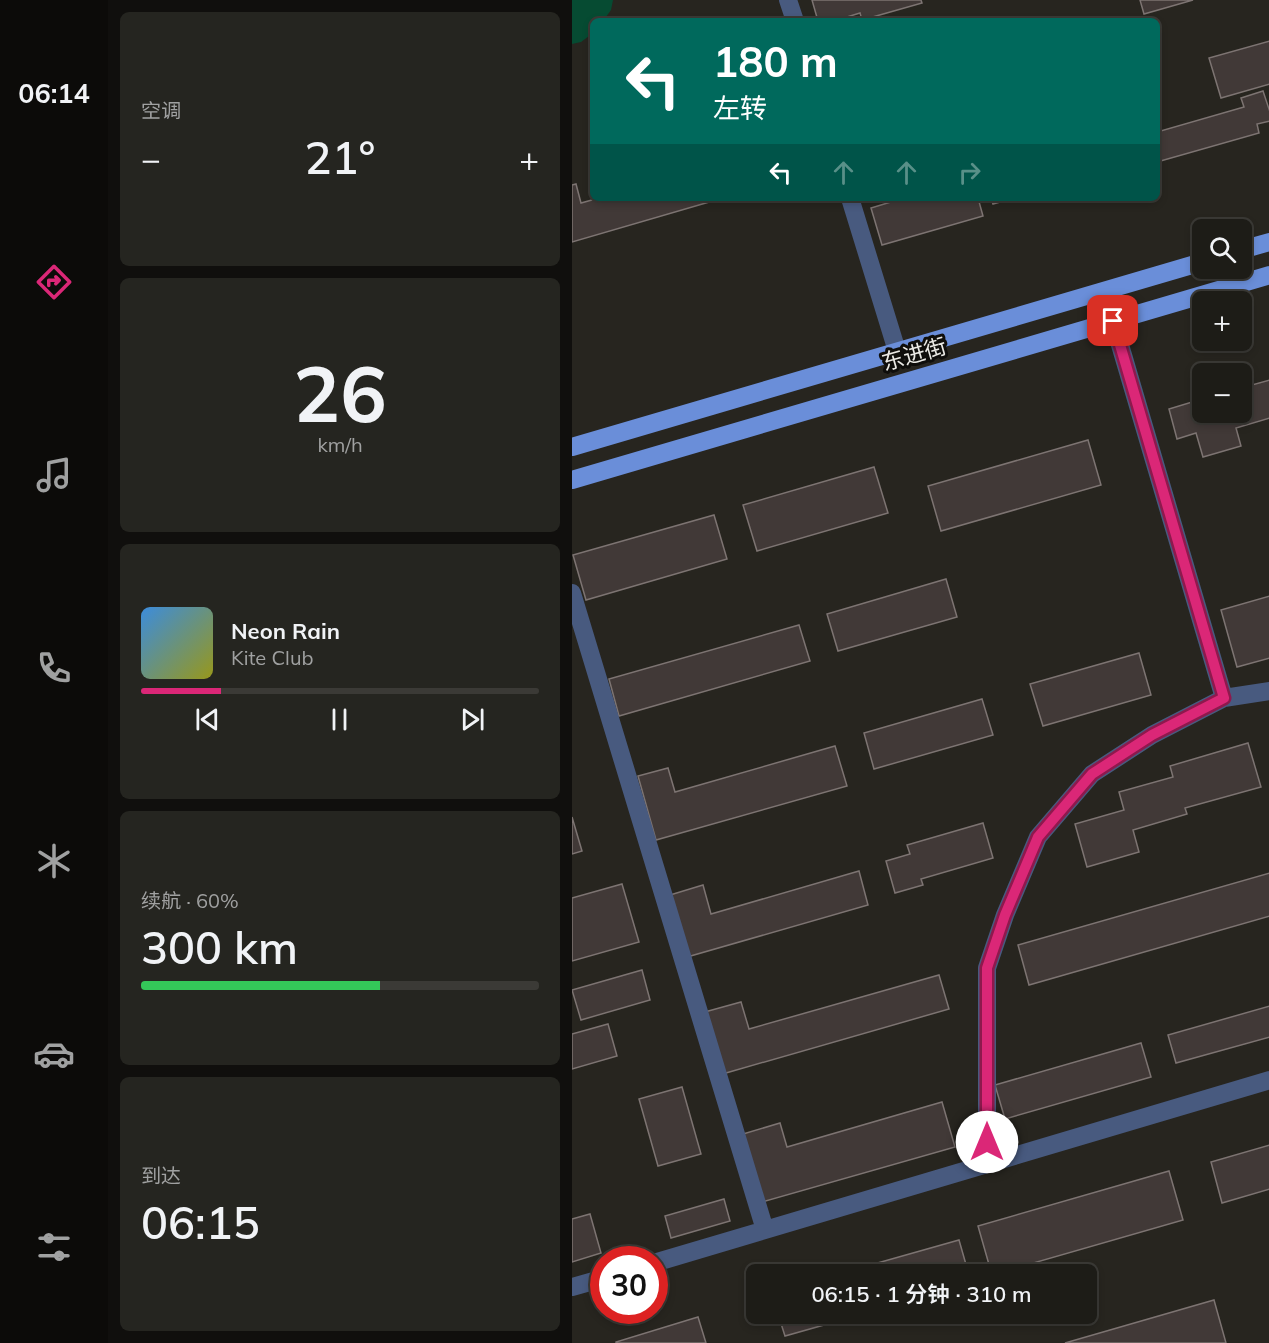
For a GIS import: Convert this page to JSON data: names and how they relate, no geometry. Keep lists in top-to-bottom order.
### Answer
{
  "streets": {
    "main road": ["东进街"]
  },
  "page": {
    "tabs": "06:14",
    "tile": [
      "空调",
      ["26", "km/h"],
      ["续航 · 60%", "300 km"],
      ["到达", "06:15"]
    ],
    "turn": ["180 m", "左转"],
    "heat": ["−", "21°", "+"],
    "map_buttons": ["+", "−"],
    "song": ["Neon Rain", "Kite Club"],
    "limit": "30",
    "trip": "06:15 · 1 分钟 · 310 m"
  }
}
